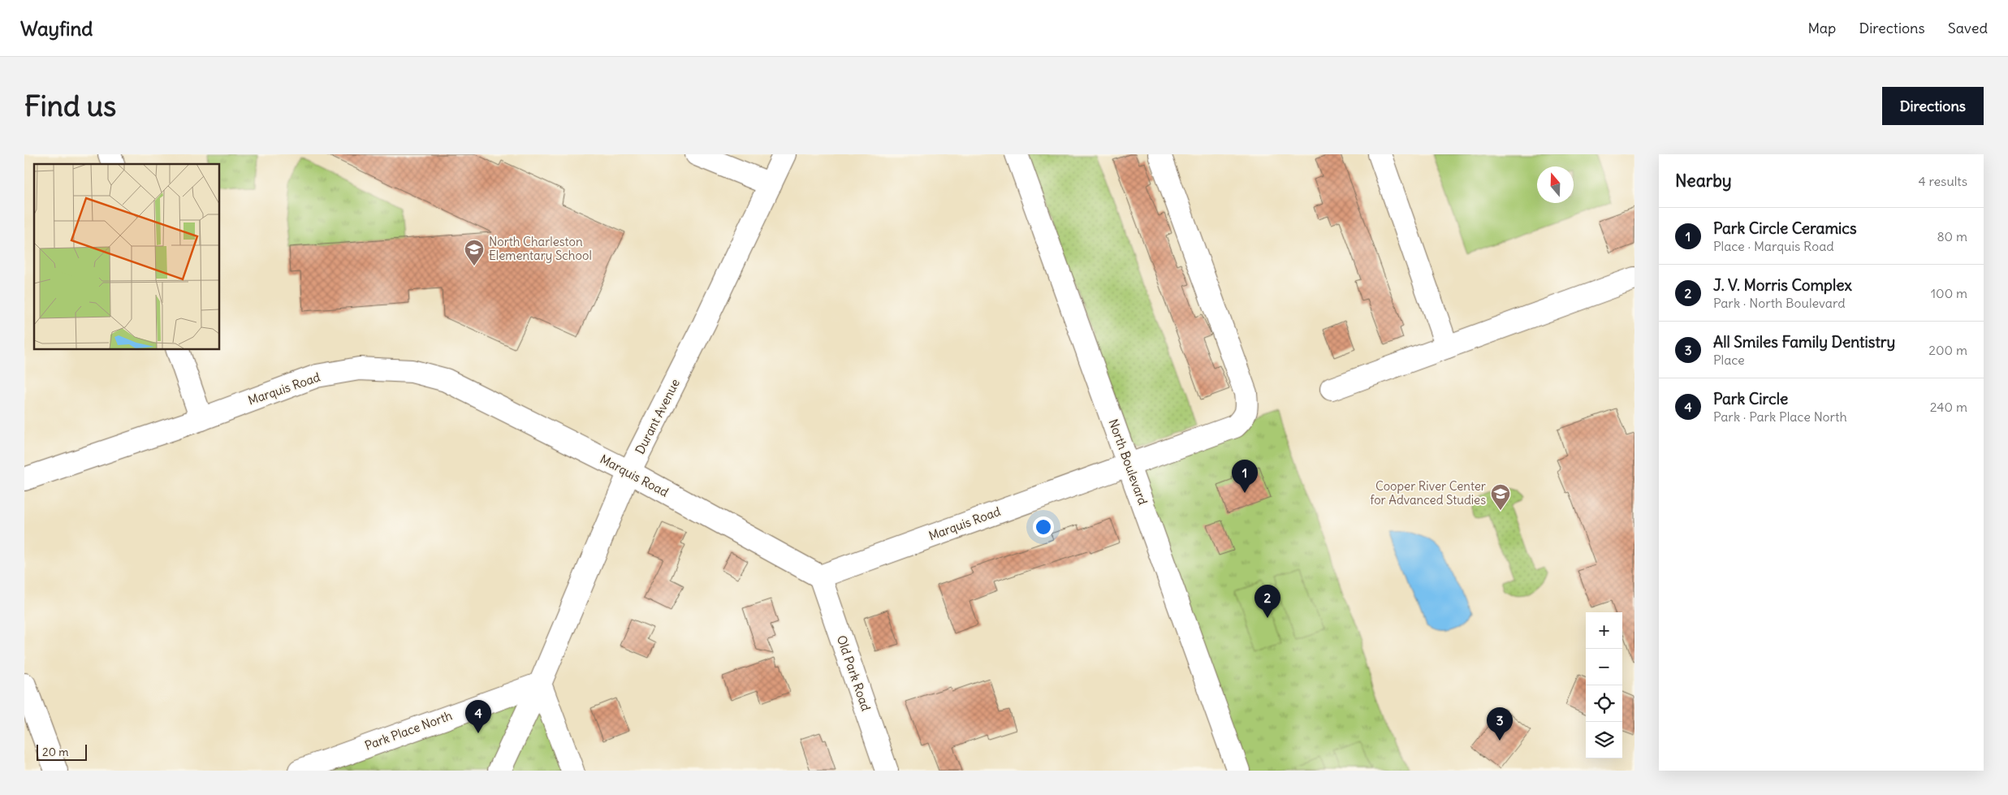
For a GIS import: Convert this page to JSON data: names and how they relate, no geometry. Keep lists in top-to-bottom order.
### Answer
{
  "streets": {
    "street": [
      "Marquis Road",
      "Durant Avenue",
      "North Boulevard",
      "Old Park Road",
      "Park Place North"
    ]
  },
  "crossings": [
    ["Marquis Road", "Durant Avenue"],
    ["Marquis Road", "North Boulevard"],
    ["Marquis Road", "Old Park Road"],
    ["Durant Avenue", "Park Place North"]
  ],
  "places": {
    "school or university": ["North Charleston Elementary School", "Cooper River Center for Advanced Studies"]
  },
  "scale_bar": "20 m",
  "north": "top",
  "page": {
    "header": "Wayfind",
    "nav": ["Map", "Directions", "Saved"],
    "buttons": "Directions",
    "title": "Find us",
    "heading": ["Nearby", "4 results"],
    "list": [
      {
        "mark": "1",
        "name": "Park Circle Ceramics",
        "note": "Place · Marquis Road",
        "value": "80 m"
      },
      {
        "mark": "2",
        "name": "J. V. Morris Complex",
        "note": "Park · North Boulevard",
        "value": "100 m"
      },
      {
        "mark": "3",
        "name": "All Smiles Family Dentistry",
        "note": "Place",
        "value": "200 m"
      },
      {
        "mark": "4",
        "name": "Park Circle",
        "note": "Park · Park Place North",
        "value": "240 m"
      }
    ],
    "pins": [
      "1",
      "2",
      "4",
      "3"
    ],
    "map_buttons": ["+", "−"],
    "scale": "20 m"
  }
}
